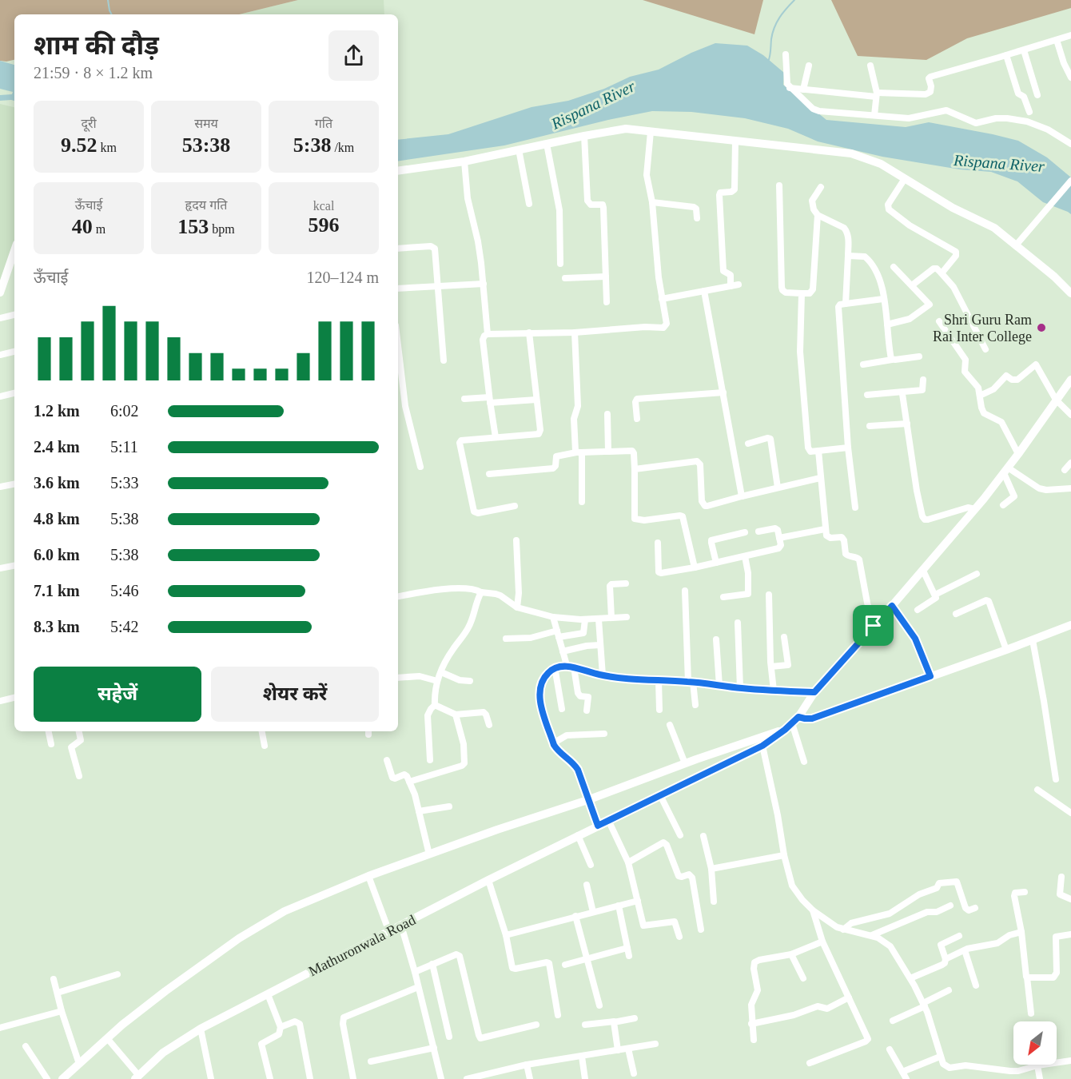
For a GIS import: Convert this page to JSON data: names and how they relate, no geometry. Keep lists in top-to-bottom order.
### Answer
{
  "streets": {
    "street": ["Mathuronwala Road"]
  },
  "water": ["Rispana River"],
  "places": ["Shri Guru Ram Rai Inter College"],
  "north": "bottom left",
  "page": {
    "heading": ["शाम की दौड़", "21:59 · 8 × 1.2 km"],
    "stats": [
      ["दूरी", "9.52 km"],
      ["समय", "53:38"],
      ["गति", "5:38 /km"],
      ["ऊँचाई", "40 m"],
      ["हृदय गति", "153 bpm"],
      ["kcal", "596"]
    ],
    "chart": ["ऊँचाई", "120–124 m"],
    "list": [
      {
        "name": "1.2 km",
        "note": "6:02"
      },
      {
        "name": "2.4 km",
        "note": "5:11"
      },
      {
        "name": "3.6 km",
        "note": "5:33"
      },
      {
        "name": "4.8 km",
        "note": "5:38"
      },
      {
        "name": "6.0 km",
        "note": "5:38"
      },
      {
        "name": "7.1 km",
        "note": "5:46"
      },
      {
        "name": "8.3 km",
        "note": "5:42"
      }
    ],
    "buttons": ["सहेजें", "शेयर करें"]
  }
}
